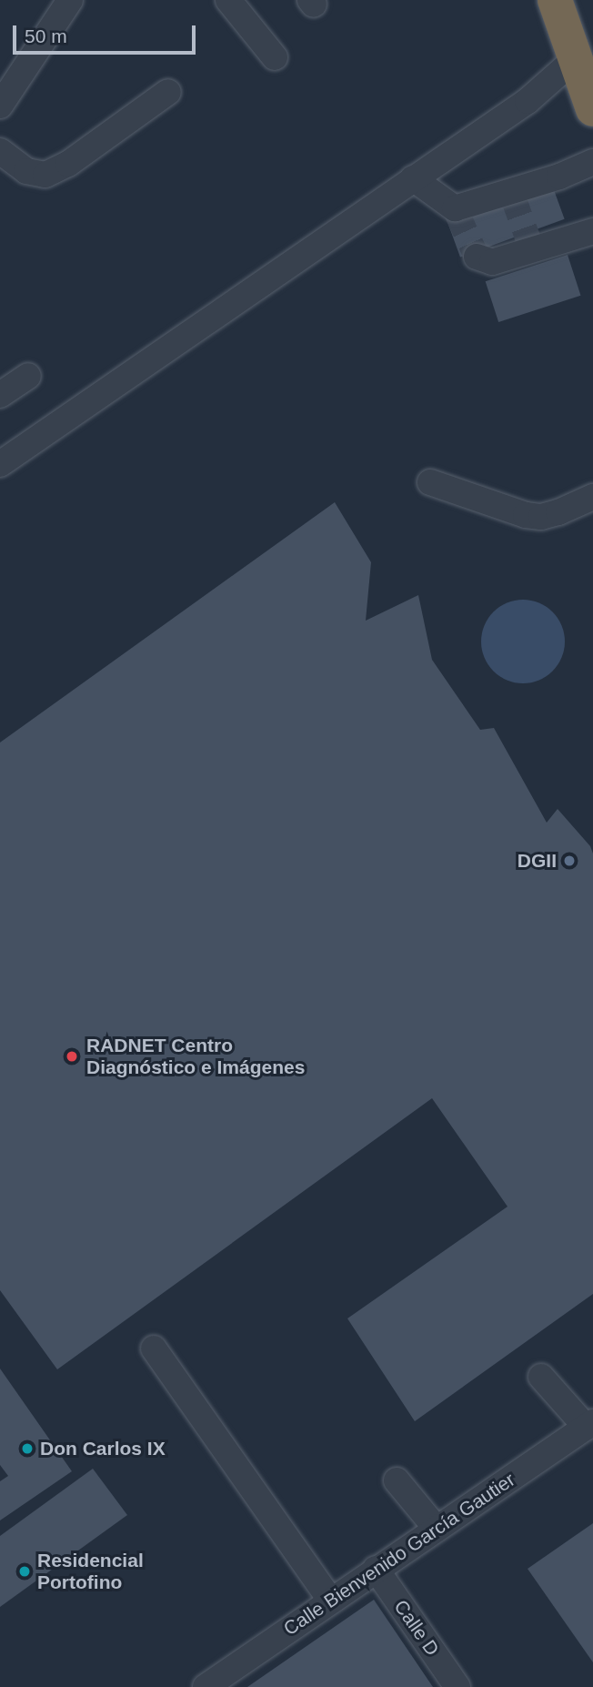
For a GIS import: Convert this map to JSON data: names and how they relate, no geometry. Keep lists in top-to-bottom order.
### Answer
{
  "streets": {
    "street": ["Calle Bienvenido García Gautier", "Calle D"]
  },
  "crossings": [
    ["Calle Bienvenido García Gautier", "Calle D"]
  ],
  "places": [
    "DGII",
    "RADNET Centro Diagnóstico e Imágenes",
    "Don Carlos IX",
    "Residencial Portofino"
  ],
  "scale_bar": "50 m"
}
